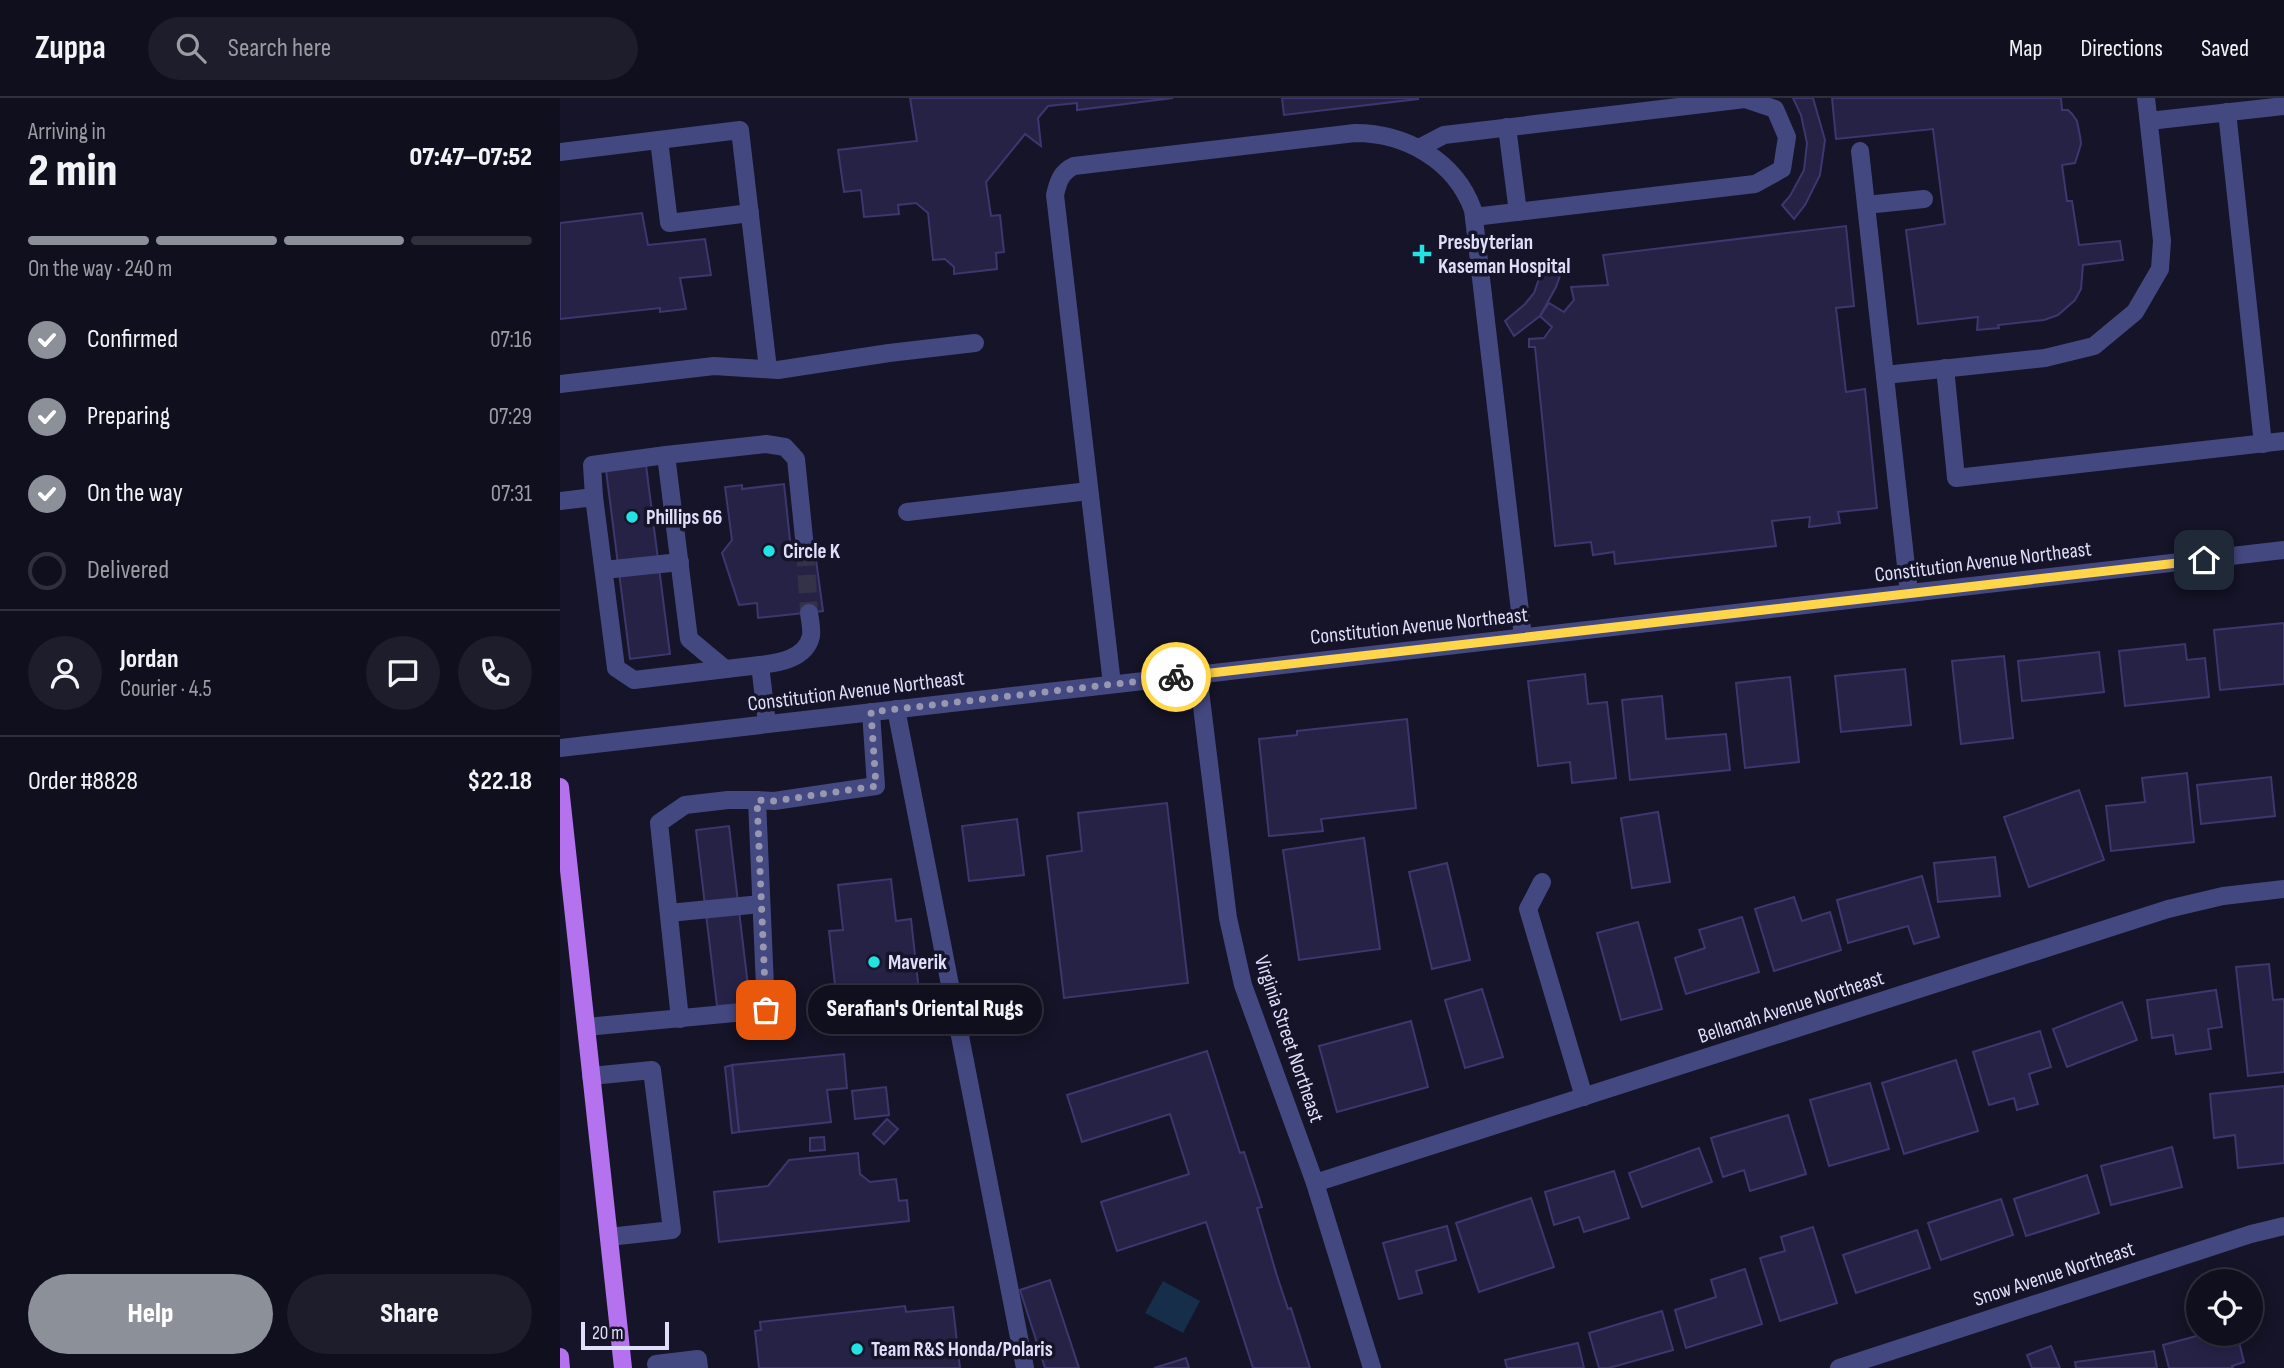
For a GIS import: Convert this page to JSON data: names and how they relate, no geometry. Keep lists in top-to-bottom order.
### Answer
{
  "streets": {
    "street": [
      "Constitution Avenue Northeast",
      "Bellamah Avenue Northeast",
      "Virginia Street Northeast",
      "Snow Avenue Northeast"
    ]
  },
  "crossings": [
    ["Constitution Avenue Northeast", "Virginia Street Northeast"],
    ["Bellamah Avenue Northeast", "Virginia Street Northeast"]
  ],
  "places": {
    "health": ["Presbyterian Kaseman Hospital"],
    "other": [
      "Phillips 66",
      "Circle K",
      "Maverik",
      "Serafian's Oriental Rugs",
      "Team R&S Honda/Polaris"
    ]
  },
  "scale_bar": "20 m",
  "page": {
    "header": "Zuppa",
    "search": "Search here",
    "nav": ["Map", "Directions", "Saved"],
    "heading": ["2 min", "Arriving in", "07:47–07:52"],
    "panel": [
      "Jordan",
      "Courier · 4.5",
      "Order #8828",
      "$22.18"
    ],
    "bar": "On the way · 240 m",
    "list": [
      ["Confirmed", "07:16"],
      ["Preparing", "07:29"],
      ["On the way", "07:31"],
      "Delivered"
    ],
    "bubble": "Serafian's Oriental Rugs",
    "buttons": ["Help", "Share"],
    "scale": "20 m"
  }
}
